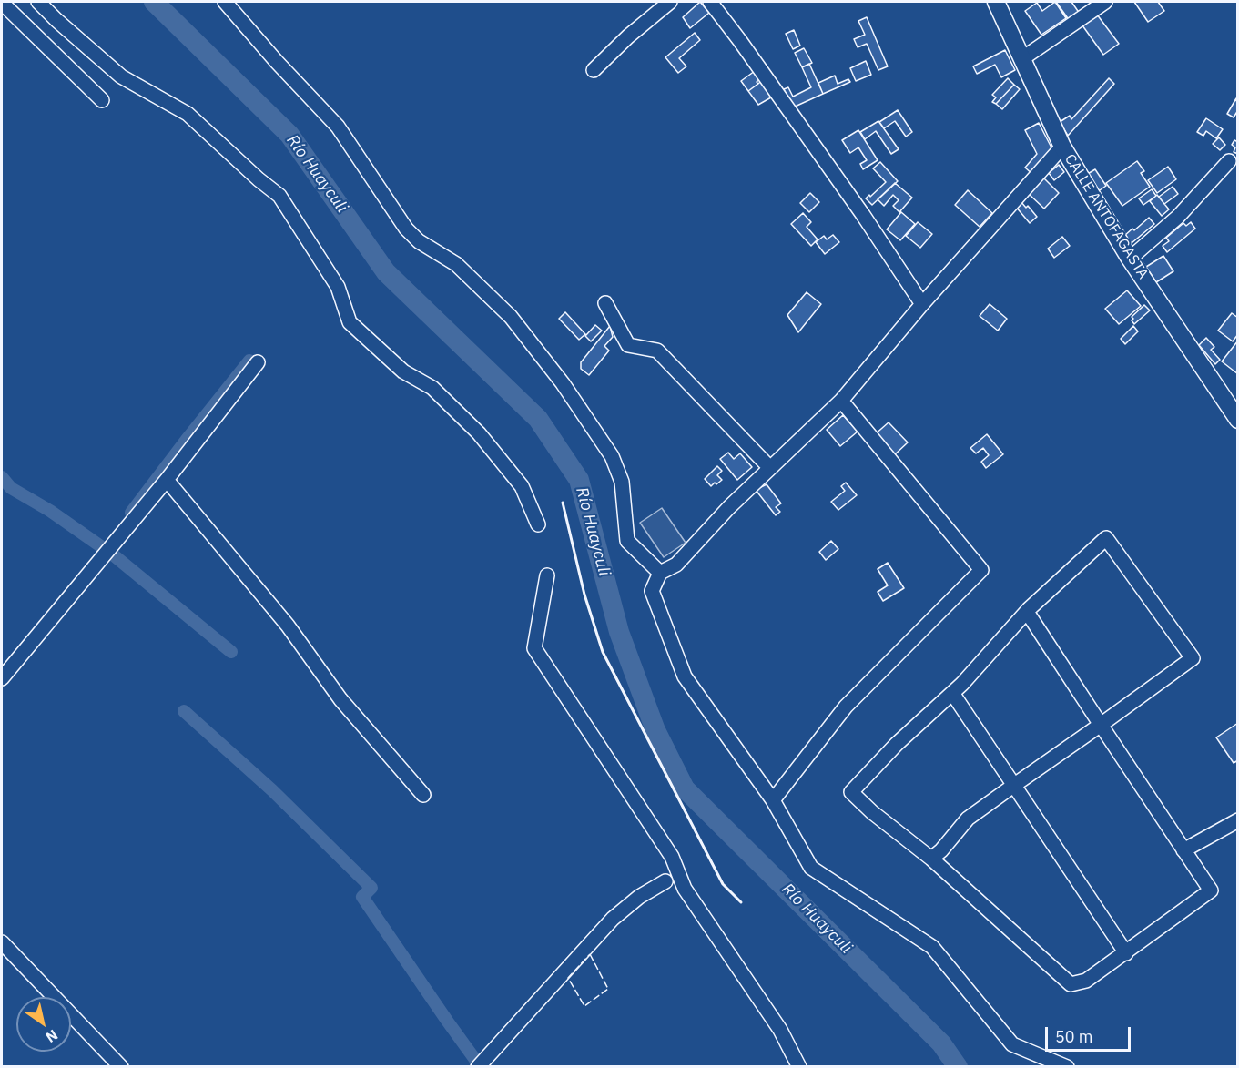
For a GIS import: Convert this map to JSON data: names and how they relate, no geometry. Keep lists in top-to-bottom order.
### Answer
{
  "streets": {
    "main road": ["CALLE ANTOFAGASTA"]
  },
  "water": ["Río Huayculi"],
  "scale_bar": "50 m",
  "north": "bottom right"
}
